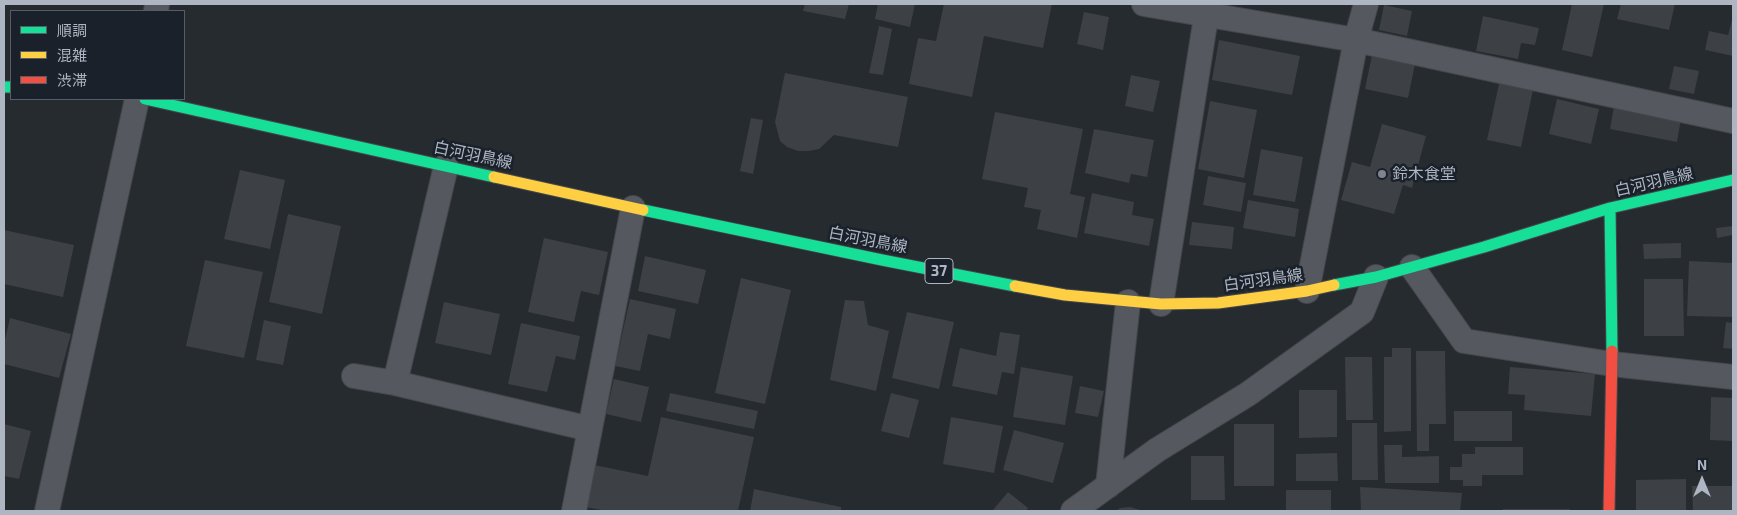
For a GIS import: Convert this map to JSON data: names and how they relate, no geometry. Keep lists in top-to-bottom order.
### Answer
{
  "streets": {
    "main road": ["白河羽鳥線", "37"]
  },
  "places": ["鈴木食堂"],
  "legend": ["順調", "混雑", "渋滞"],
  "north": "top"
}
